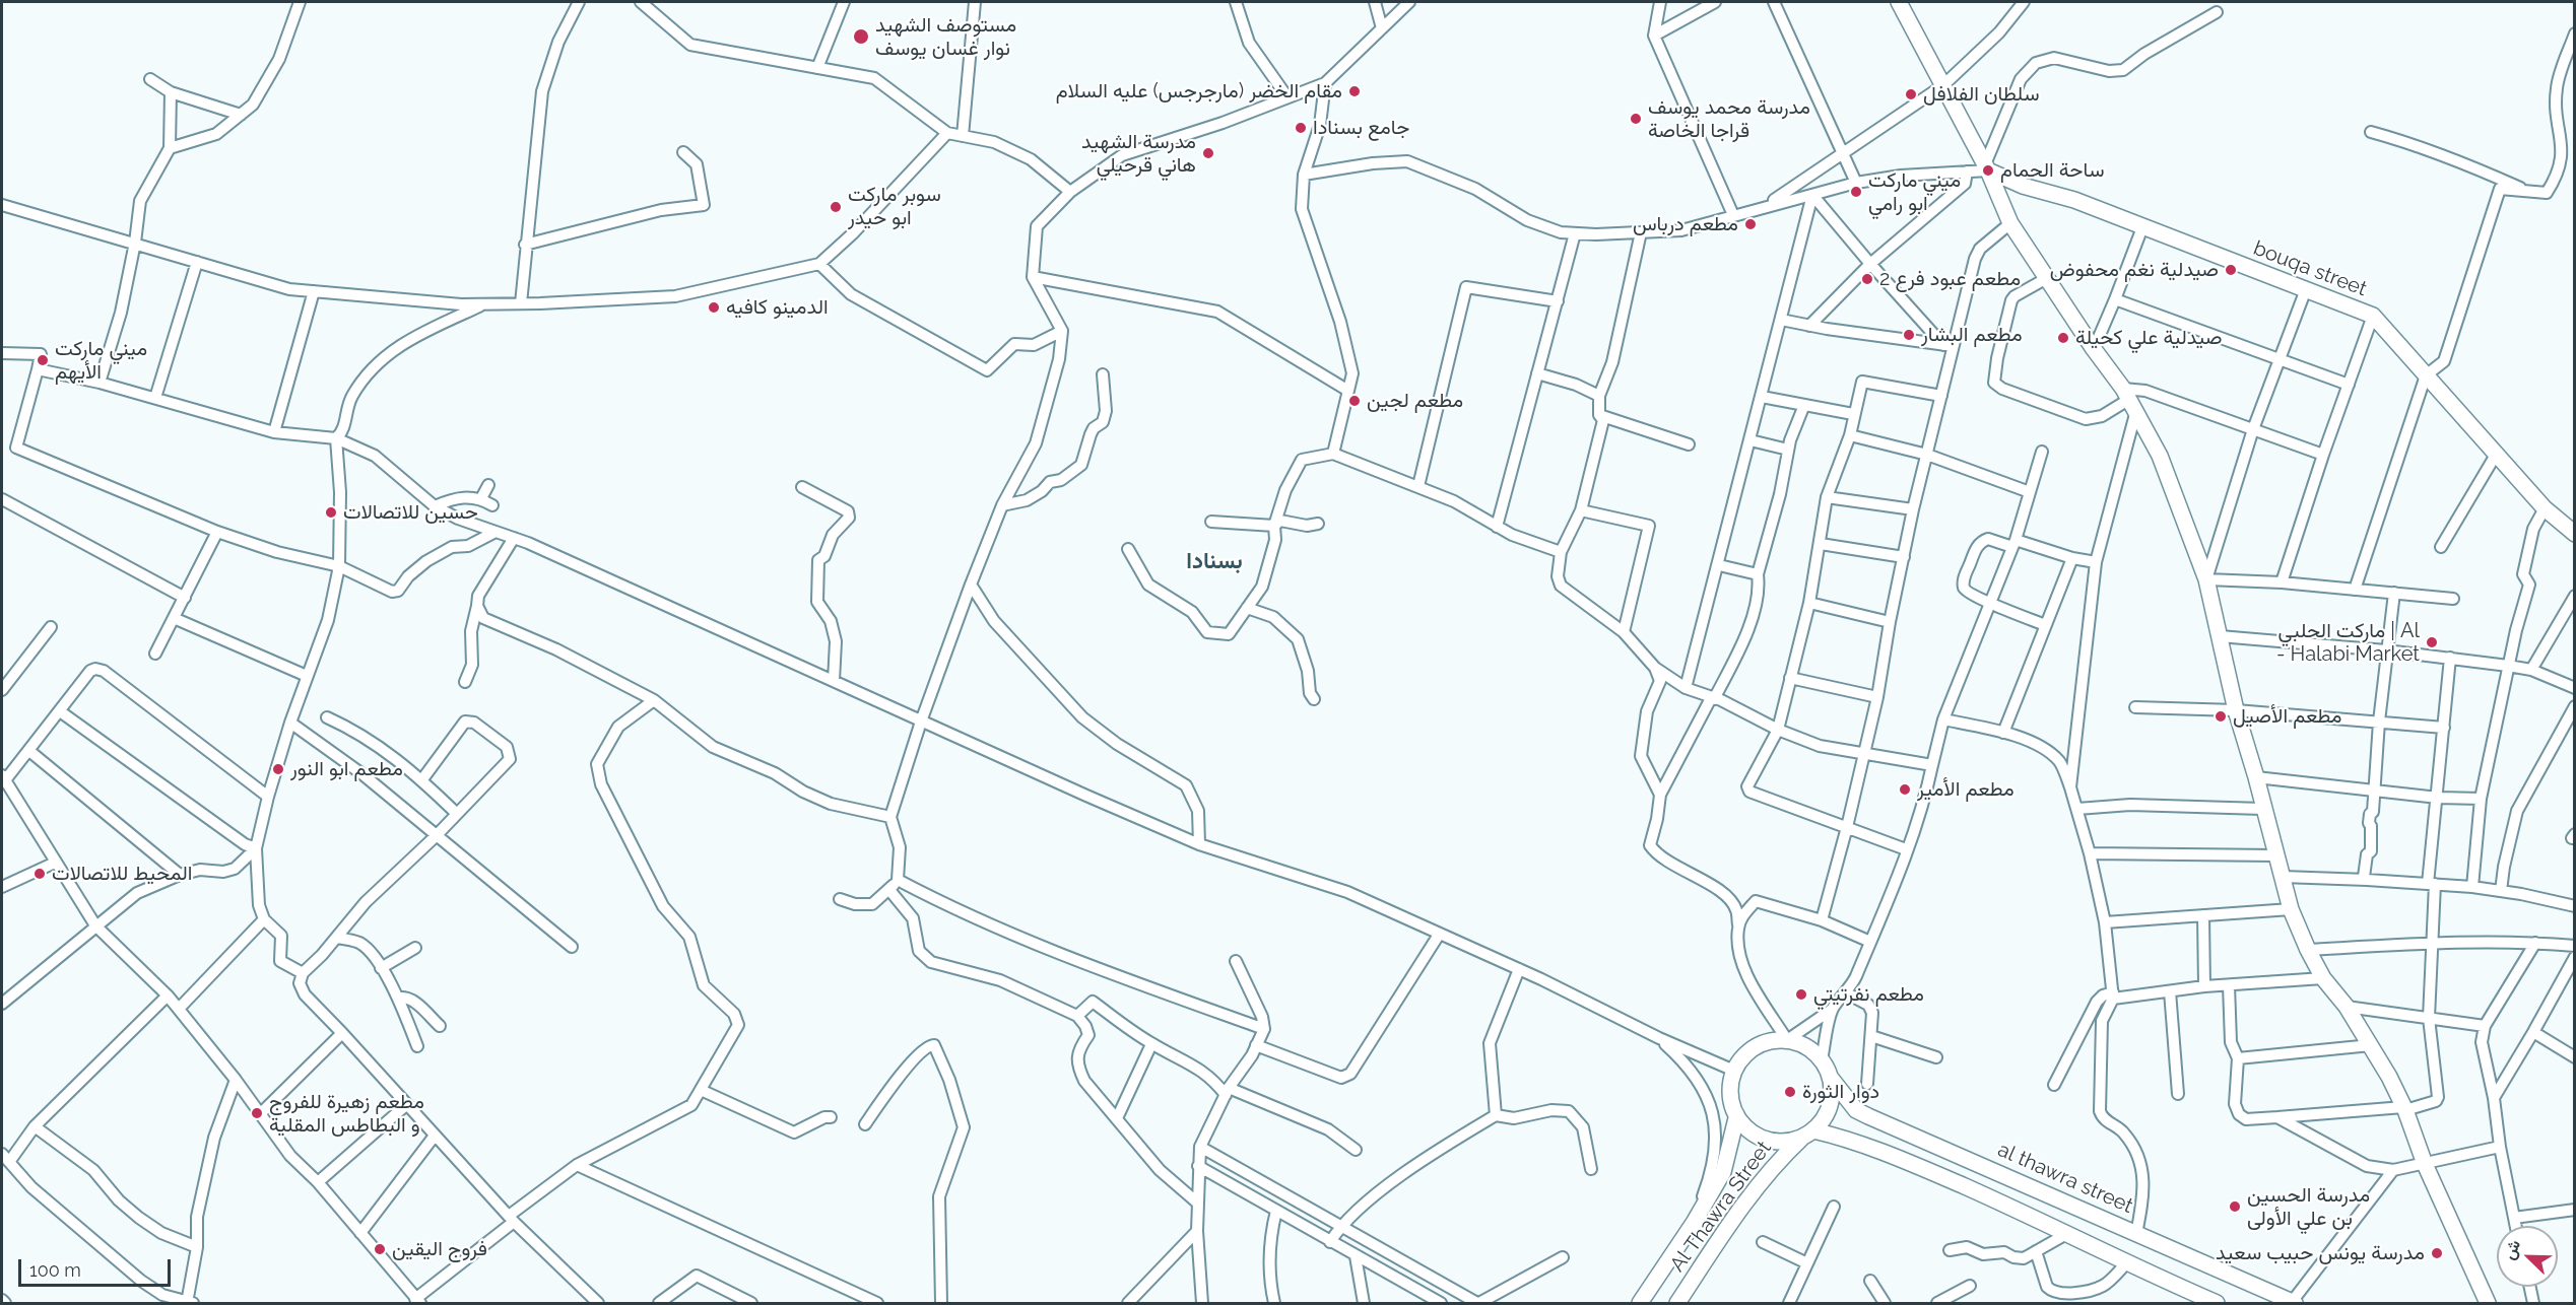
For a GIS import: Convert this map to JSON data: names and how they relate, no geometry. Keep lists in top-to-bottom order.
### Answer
{
  "streets": {
    "street": ["bouqa street", "al thawra street", "Al Thawra Street"]
  },
  "crossings": [
    ["al thawra street", "Al Thawra Street"]
  ],
  "districts": ["بسنادا"],
  "places": [
    "مستوصف الشهيد نوار غسان يوسف",
    "مقام الخضر (مارجرجس) عليه السلام",
    "سلطان الفلافل",
    "مدرسة محمد يوسف قراجا الخاصة",
    "جامع بسنادا",
    "مدرسة الشهيد هاني قرحيلي",
    "ساحة الحمام",
    "ميني ماركت ابو رامي",
    "سوبر ماركت ابو حيدر",
    "مطعم درباس",
    "صيدلية نغم محفوض",
    "مطعم عبود فرع 2",
    "الدمينو كافيه",
    "مطعم البشار",
    "صيدلية علي كحيلة",
    "ميني ماركت الأيهم",
    "مطعم لجين",
    "حسين للاتصالات",
    "ماركت الحلبي | Al - Halabi Market",
    "مطعم الأصيل",
    "مطعم ابو النور",
    "مطعم الأمير",
    "المحيط للاتصالات",
    "مطعم نفرتيتي",
    "دوار الثورة",
    "مطعم زهيرة للفروج و البطاطس المقلية",
    "مدرسة الحسين بن علي الأولى",
    "فروج اليقين",
    "مدرسة يونس حبيب سعيد"
  ],
  "scale_bar": "100 m",
  "north": "top left"
}
